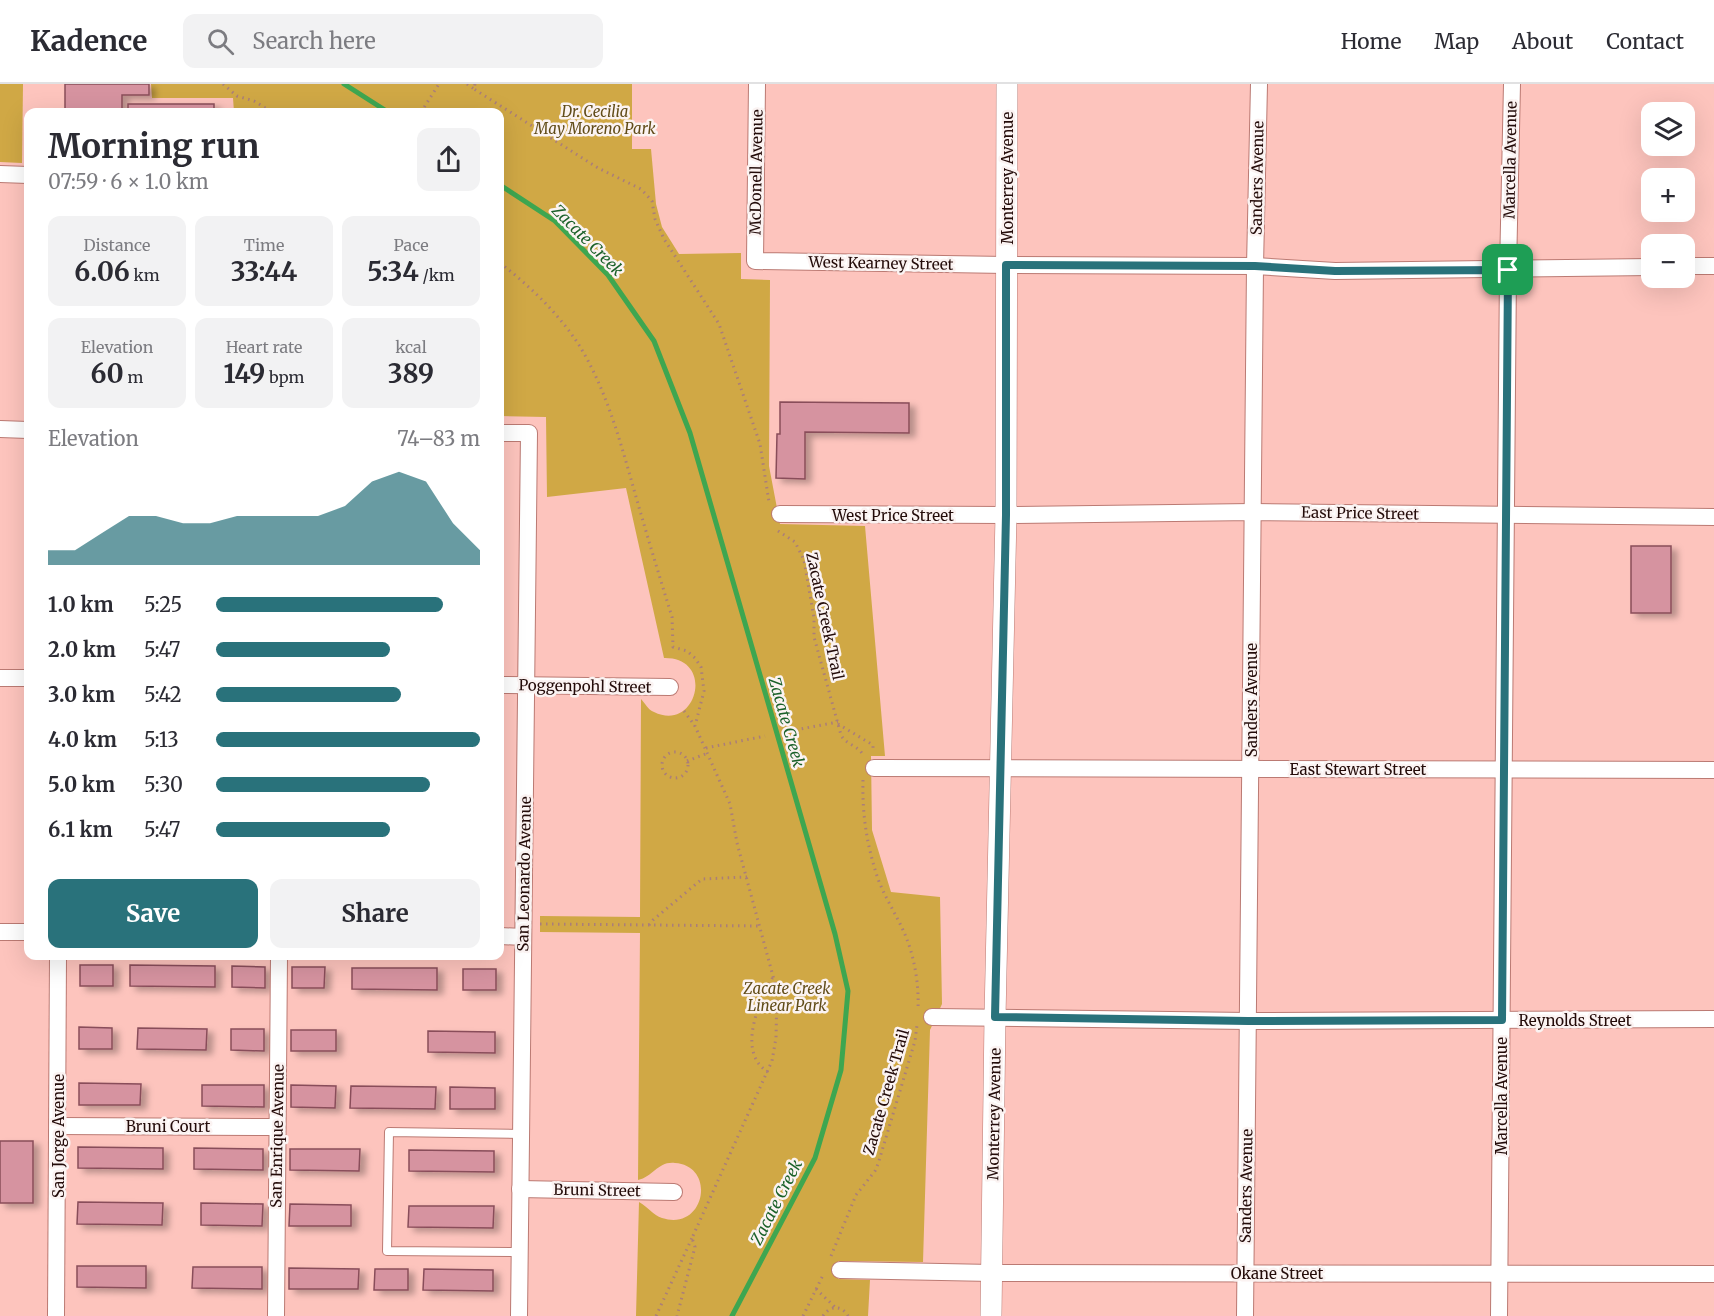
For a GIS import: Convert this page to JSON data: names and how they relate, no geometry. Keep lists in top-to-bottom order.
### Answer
{
  "streets": {
    "street": [
      "Marcella Avenue",
      "McDonell Avenue",
      "Monterrey Avenue",
      "Sanders Avenue",
      "West Kearney Street",
      "East Price Street",
      "West Price Street",
      "Poggenpohl Street",
      "East Stewart Street",
      "San Leonardo Avenue",
      "Reynolds Street",
      "Bruni Court",
      "San Jorge Avenue",
      "San Enrique Avenue",
      "Bruni Street",
      "Okane Street"
    ],
    "path": ["Zacate Creek Trail"]
  },
  "crossings": [
    ["Marcella Avenue", "West Kearney Street"],
    ["Marcella Avenue", "East Price Street"],
    ["Marcella Avenue", "East Stewart Street"],
    ["Marcella Avenue", "Reynolds Street"],
    ["Marcella Avenue", "Okane Street"],
    ["McDonell Avenue", "West Kearney Street"],
    ["Monterrey Avenue", "West Kearney Street"],
    ["Monterrey Avenue", "East Price Street"],
    ["Monterrey Avenue", "West Price Street"],
    ["Monterrey Avenue", "East Stewart Street"],
    ["Monterrey Avenue", "Reynolds Street"],
    ["Monterrey Avenue", "Okane Street"],
    ["Sanders Avenue", "West Kearney Street"],
    ["Sanders Avenue", "East Price Street"],
    ["Sanders Avenue", "East Stewart Street"],
    ["Sanders Avenue", "Reynolds Street"],
    ["Sanders Avenue", "Okane Street"],
    ["East Price Street", "West Price Street"],
    ["West Price Street", "Zacate Creek Trail"],
    ["Zacate Creek Trail", "East Stewart Street"],
    ["Zacate Creek Trail", "Reynolds Street"],
    ["Zacate Creek Trail", "Okane Street"],
    ["Poggenpohl Street", "San Leonardo Avenue"],
    ["San Leonardo Avenue", "Bruni Street"],
    ["Bruni Court", "San Jorge Avenue"],
    ["Bruni Court", "San Enrique Avenue"]
  ],
  "water": ["Zacate Creek"],
  "parks": ["Dr. Cecilia May Moreno Park", "Zacate Creek Linear Park"],
  "page": {
    "header": "Kadence",
    "search": "Search here",
    "nav": [
      "Home",
      "Map",
      "About",
      "Contact"
    ],
    "map_buttons": ["+", "−"],
    "heading": ["Morning run", "07:59 · 6 × 1.0 km"],
    "stats": [
      ["Distance", "6.06 km"],
      ["Time", "33:44"],
      ["Pace", "5:34 /km"],
      ["Elevation", "60 m"],
      ["Heart rate", "149 bpm"],
      ["kcal", "389"]
    ],
    "chart": ["Elevation", "74–83 m"],
    "list": [
      {
        "name": "1.0 km",
        "note": "5:25"
      },
      {
        "name": "2.0 km",
        "note": "5:47"
      },
      {
        "name": "3.0 km",
        "note": "5:42"
      },
      {
        "name": "4.0 km",
        "note": "5:13"
      },
      {
        "name": "5.0 km",
        "note": "5:30"
      },
      {
        "name": "6.1 km",
        "note": "5:47"
      }
    ],
    "buttons": ["Save", "Share"]
  }
}
